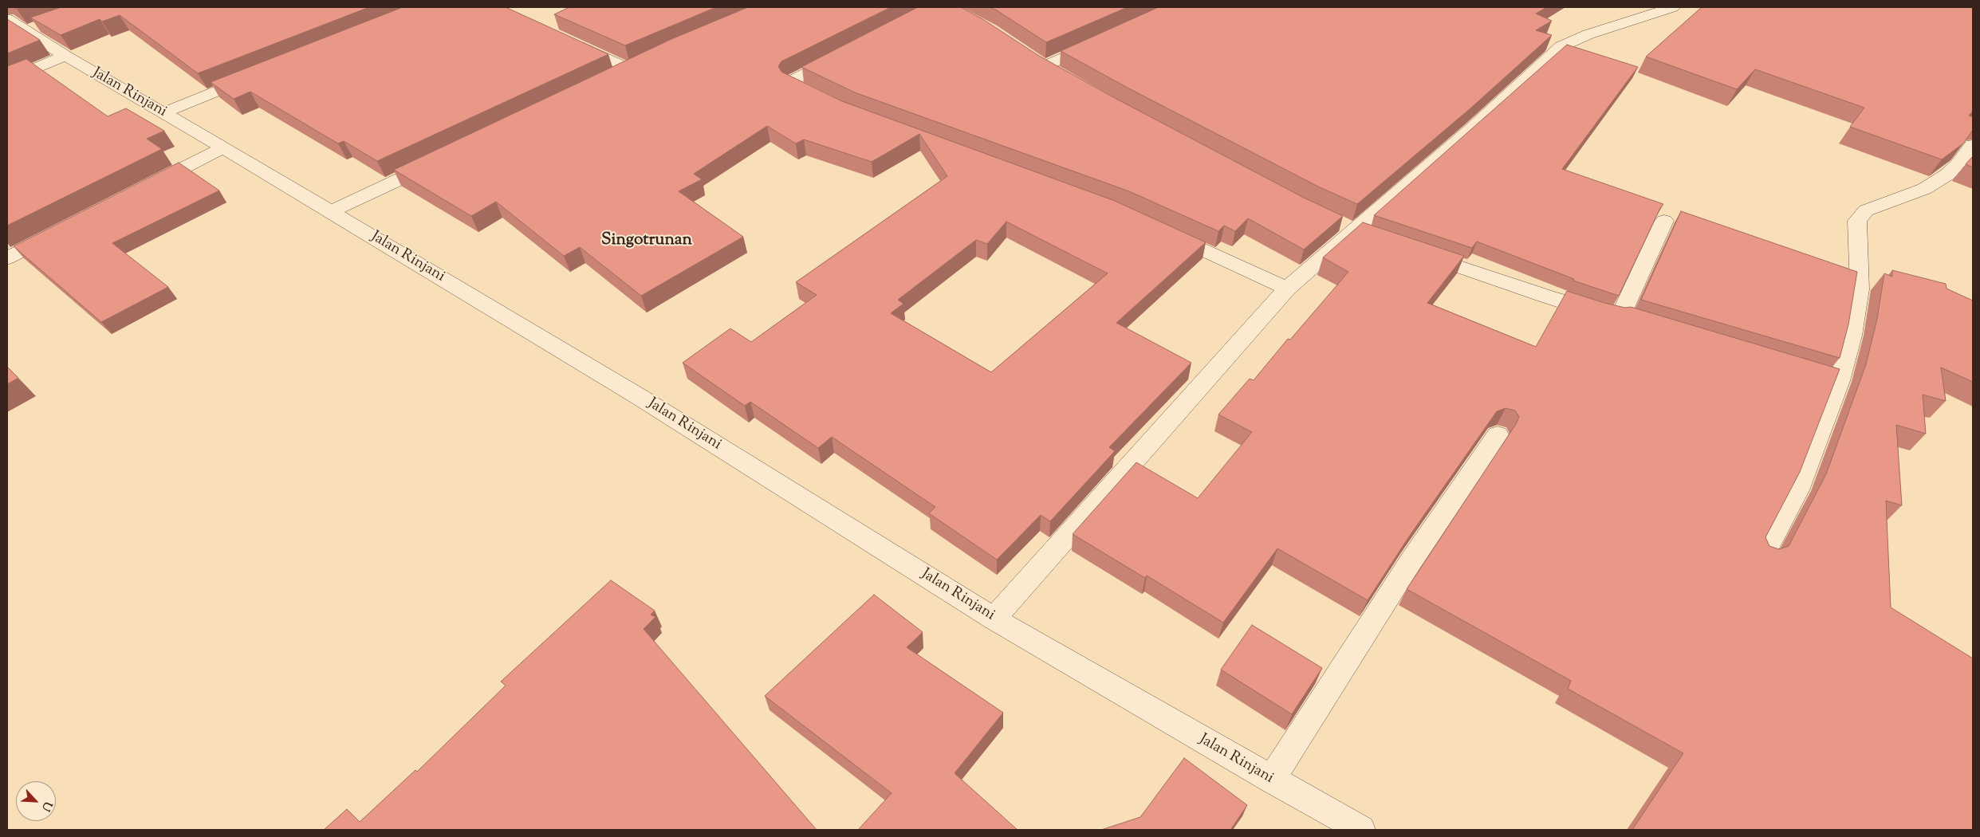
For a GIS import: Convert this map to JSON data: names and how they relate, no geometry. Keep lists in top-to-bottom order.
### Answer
{
  "streets": {
    "street": ["Jalan Rinjani"]
  },
  "districts": ["Singotrunan"],
  "north": "bottom right"
}
